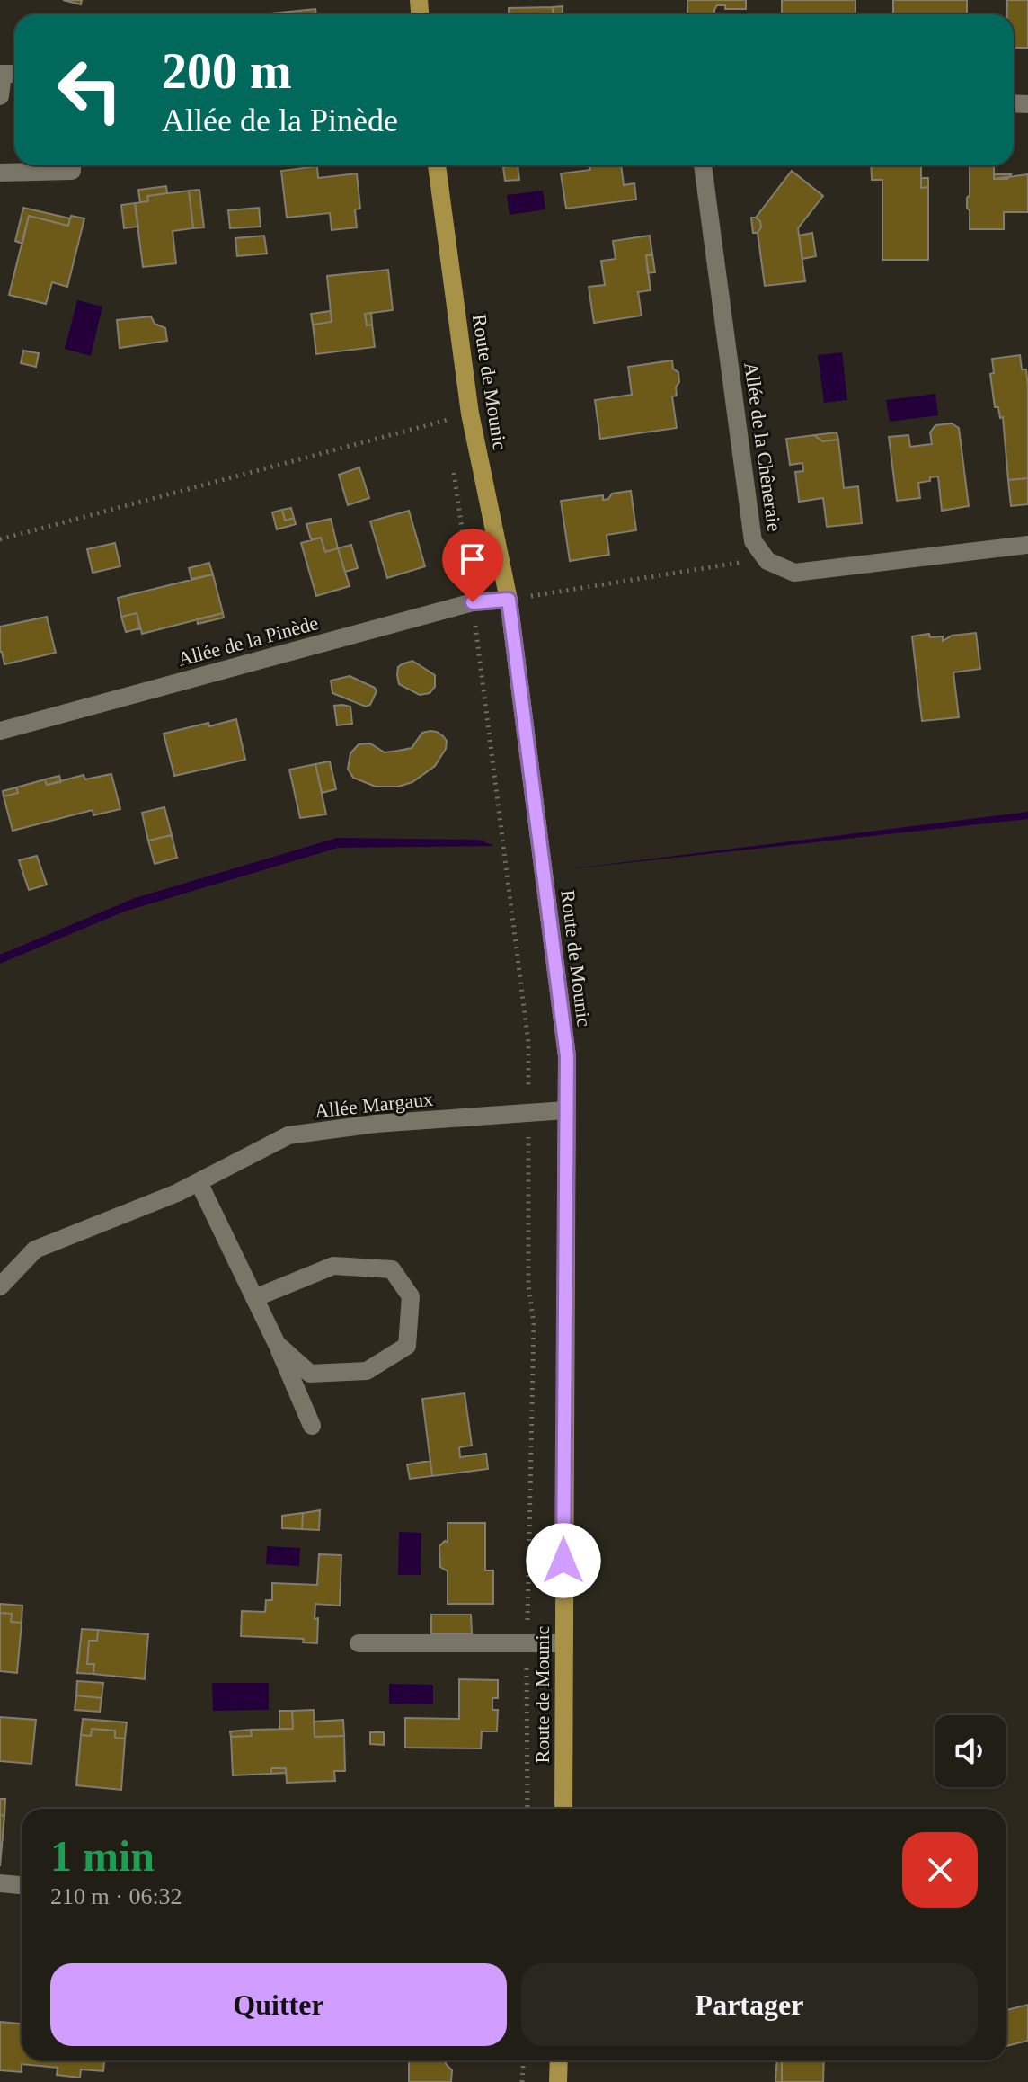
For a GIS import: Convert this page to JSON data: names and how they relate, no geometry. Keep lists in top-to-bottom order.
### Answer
{
  "streets": {
    "main road": ["Route de Mounic"],
    "street": ["Allée de la Chêneraie", "Allée de la Pinède", "Allée Margaux"]
  },
  "crossings": [
    ["Route de Mounic", "Allée de la Pinède"],
    ["Route de Mounic", "Allée Margaux"]
  ],
  "page": {
    "turn": ["200 m", "Allée de la Pinède"],
    "heading": ["1 min", "210 m · 06:32"],
    "buttons": ["Quitter", "Partager"]
  }
}
